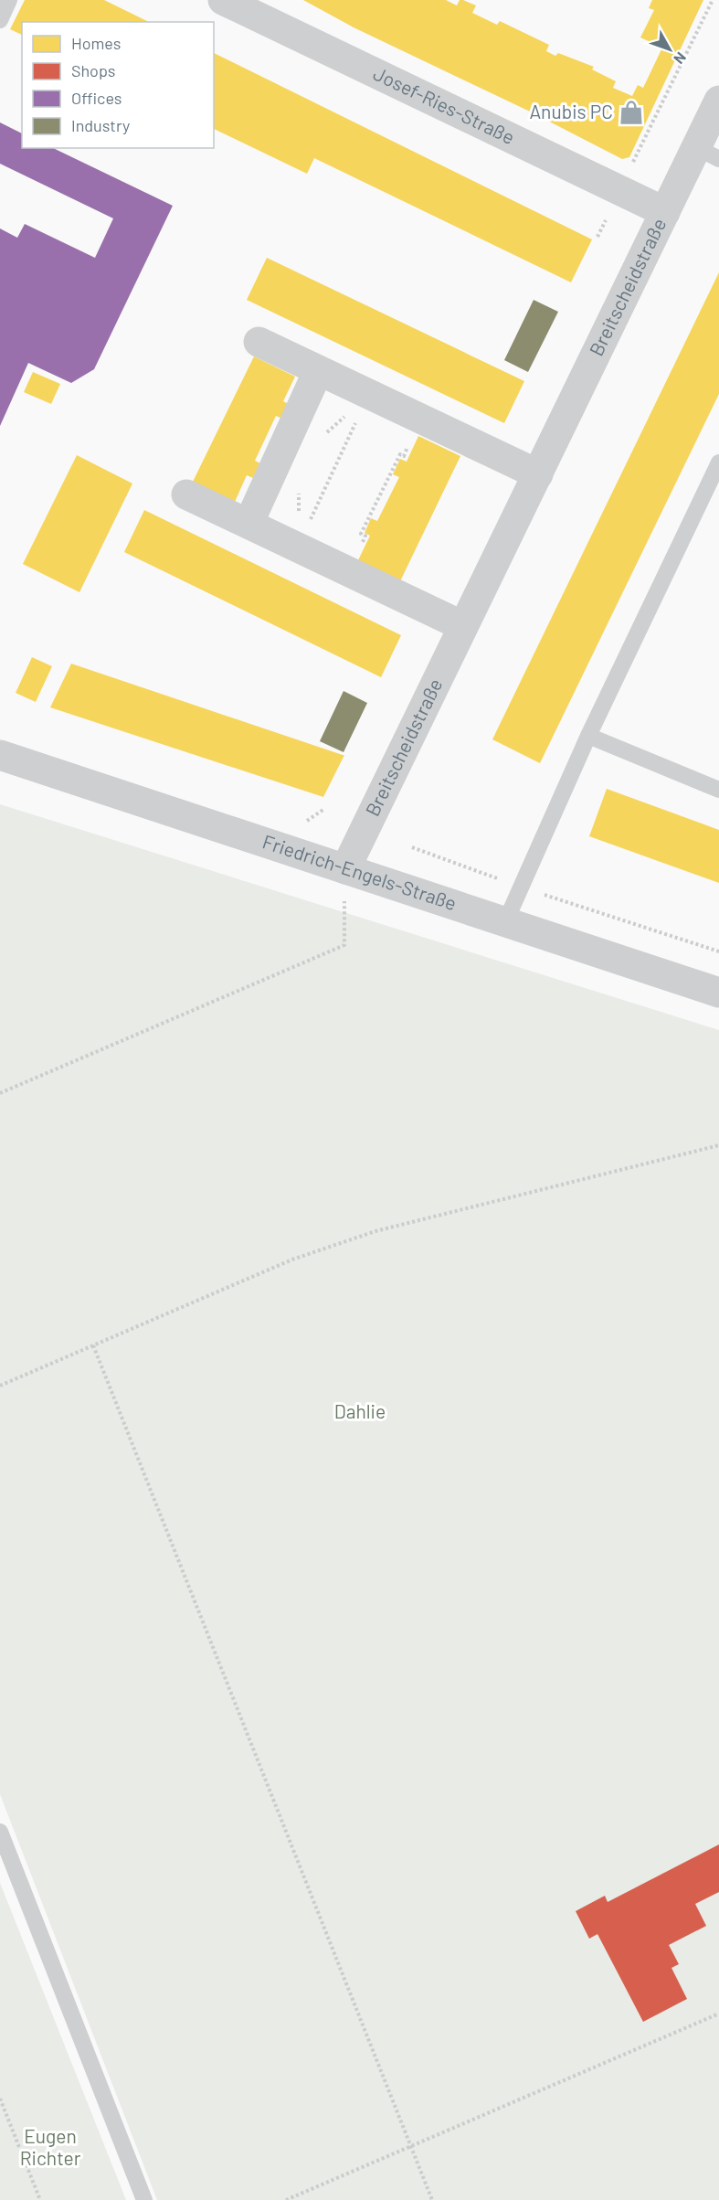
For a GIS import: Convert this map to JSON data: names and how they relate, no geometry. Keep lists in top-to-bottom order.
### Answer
{
  "streets": {
    "street": ["Josef-Ries-Straße", "Breitscheidstraße", "Friedrich-Engels-Straße"]
  },
  "crossings": [
    ["Josef-Ries-Straße", "Breitscheidstraße"],
    ["Breitscheidstraße", "Friedrich-Engels-Straße"]
  ],
  "parks": ["Dahlie", "Eugen Richter"],
  "places": {
    "shop": ["Anubis PC"]
  },
  "legend": [
    "Homes",
    "Shops",
    "Offices",
    "Industry"
  ],
  "north": "bottom right"
}
